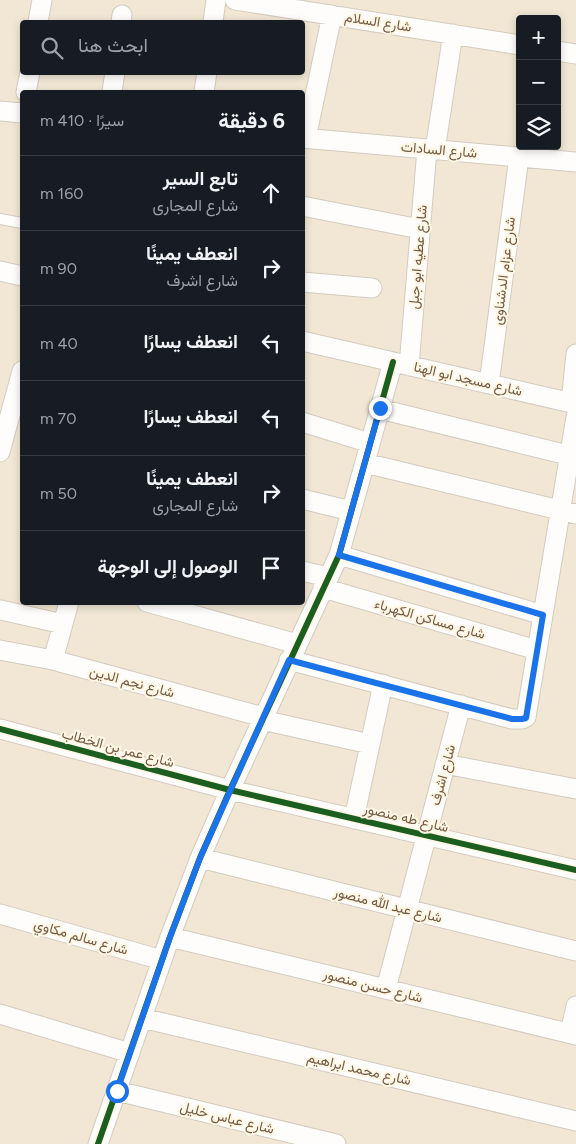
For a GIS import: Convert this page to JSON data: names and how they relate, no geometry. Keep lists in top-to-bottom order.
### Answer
{
  "streets": {
    "street": [
      "شارع السلام",
      "شارع السادات",
      "شارع عطيه ابو جبل",
      "شارع عزام الدشناوى",
      "شارع مسجد ابو الهنا",
      "شارع مساكن الكهرباء",
      "شارع نجم الدين",
      "شارع عمر بن الخطاب",
      "شارع اشرف",
      "شارع طه منصور",
      "شارع عبد الله منصور",
      "شارع سالم مكاوي",
      "شارع حسن منصور",
      "شارع محمد ابراهيم",
      "شارع عباس خليل"
    ]
  },
  "crossings": [
    ["شارع السلام", "شارع عطيه ابو جبل"],
    ["شارع السادات", "شارع عطيه ابو جبل"],
    ["شارع السادات", "شارع عزام الدشناوى"],
    ["شارع عطيه ابو جبل", "شارع مسجد ابو الهنا"],
    ["شارع عطيه ابو جبل", "شارع مساكن الكهرباء"],
    ["شارع عطيه ابو جبل", "شارع نجم الدين"],
    ["شارع عطيه ابو جبل", "شارع عمر بن الخطاب"],
    ["شارع عطيه ابو جبل", "شارع طه منصور"],
    ["شارع عطيه ابو جبل", "شارع عبد الله منصور"],
    ["شارع عطيه ابو جبل", "شارع سالم مكاوي"],
    ["شارع عطيه ابو جبل", "شارع حسن منصور"],
    ["شارع عطيه ابو جبل", "شارع محمد ابراهيم"],
    ["شارع عطيه ابو جبل", "شارع عباس خليل"],
    ["شارع عزام الدشناوى", "شارع مسجد ابو الهنا"],
    ["شارع عمر بن الخطاب", "شارع طه منصور"],
    ["شارع اشرف", "شارع طه منصور"],
    ["شارع اشرف", "شارع عبد الله منصور"],
    ["شارع اشرف", "شارع حسن منصور"]
  ],
  "page": {
    "map_buttons": ["+", "−"],
    "search": "ابحث هنا",
    "heading": ["6 دقيقة", "سيرًا · 410 m"],
    "list": [
      ["تابع السير", "شارع المجارى", "160 m"],
      ["انعطف يمينًا", "شارع اشرف", "90 m"],
      ["انعطف يسارًا", "40 m"],
      ["انعطف يسارًا", "70 m"],
      ["انعطف يمينًا", "شارع المجارى", "50 m"],
      "الوصول إلى الوجهة"
    ]
  }
}
